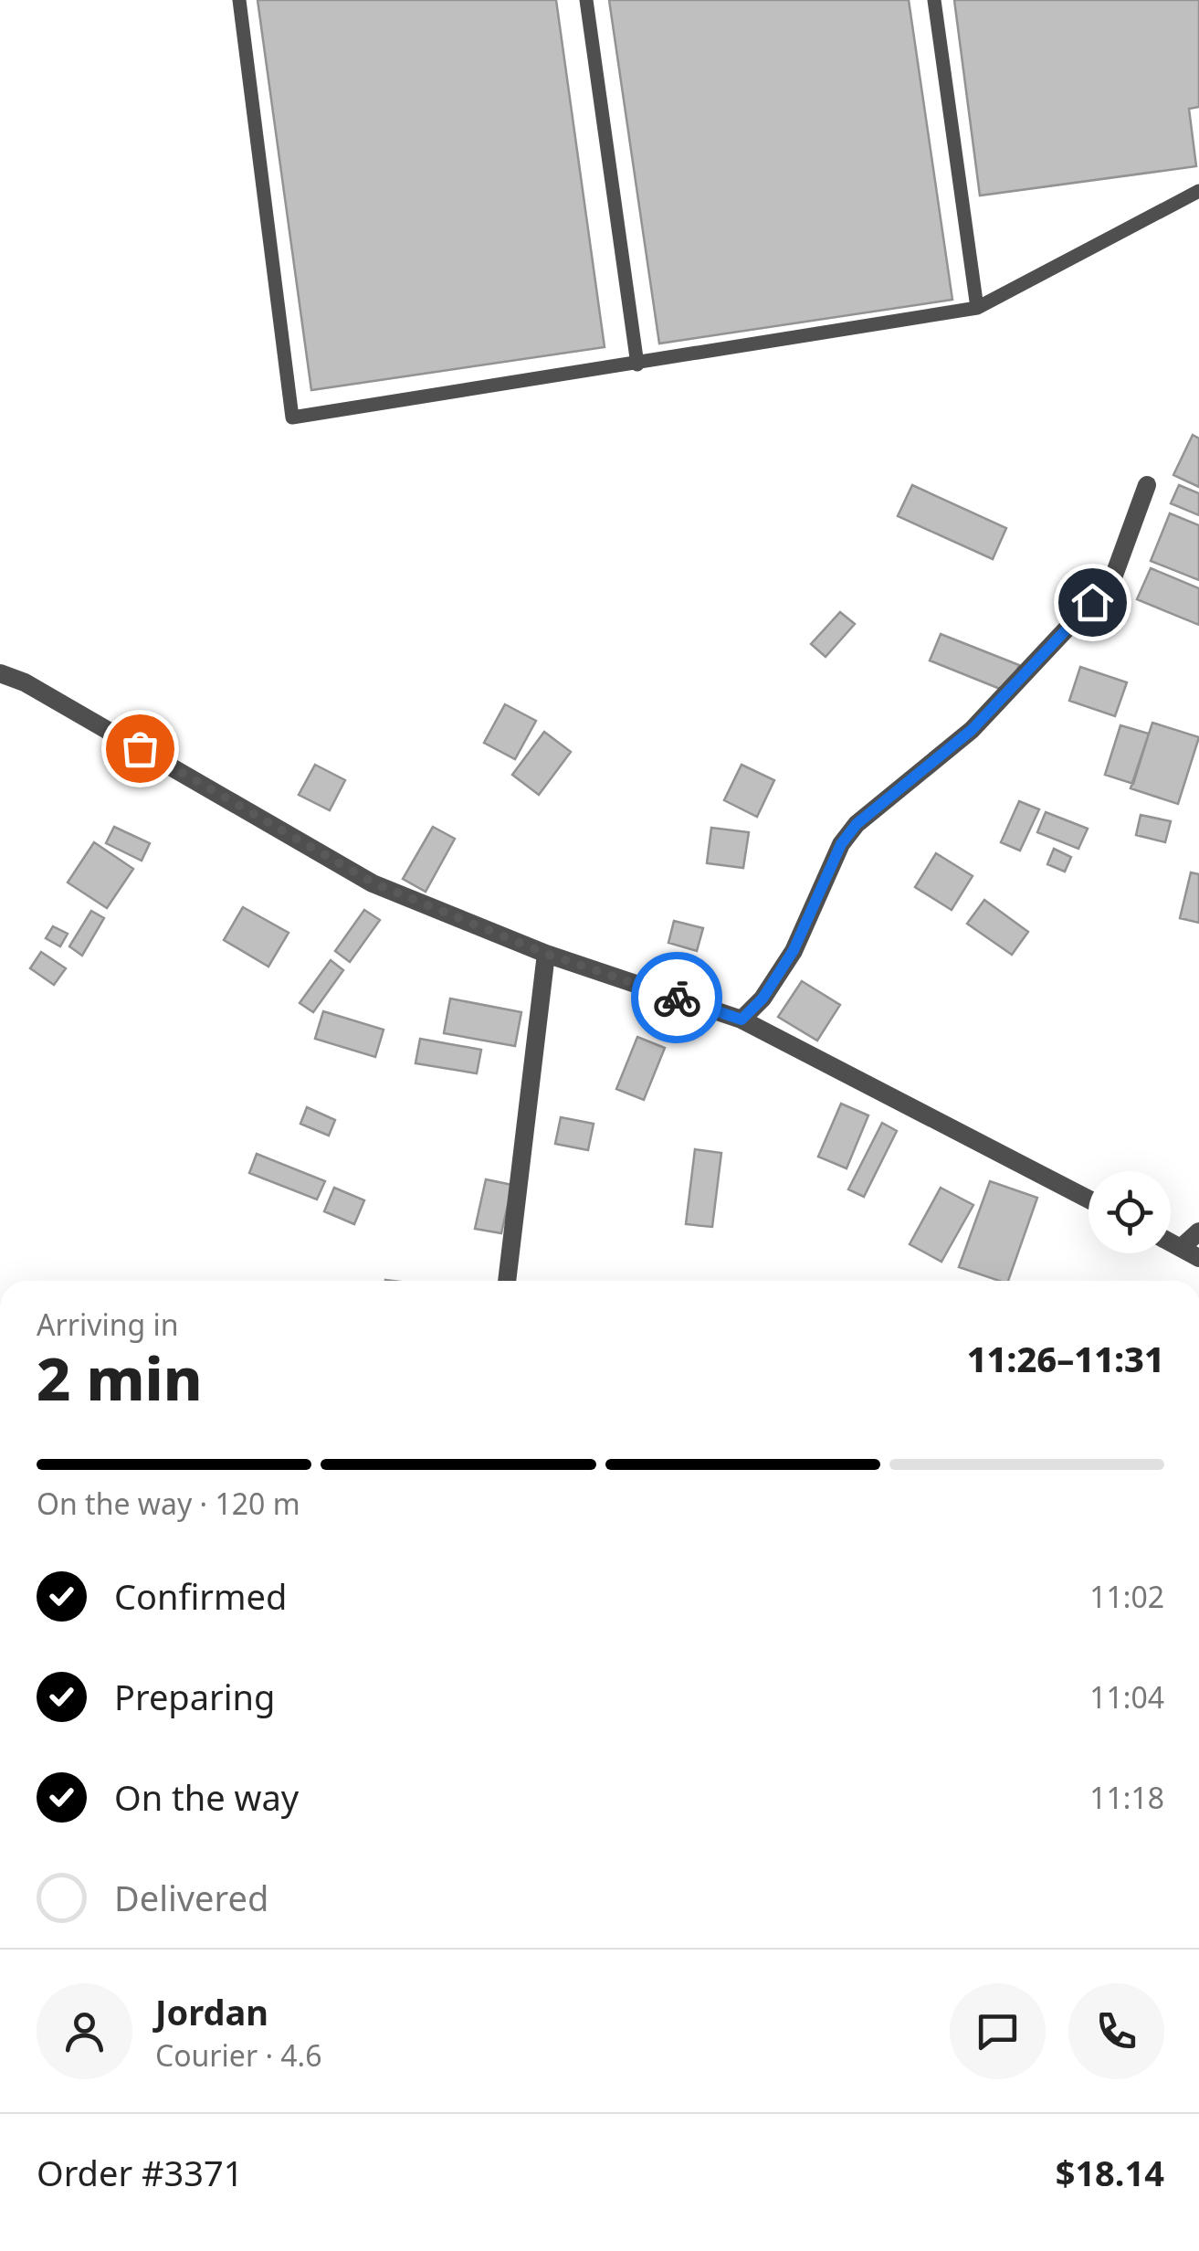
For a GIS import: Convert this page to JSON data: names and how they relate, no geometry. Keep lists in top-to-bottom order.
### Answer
{
  "page": {
    "heading": ["2 min", "Arriving in", "11:26–11:31"],
    "panel": [
      "Jordan",
      "Courier · 4.6",
      "Order #3371",
      "$18.14"
    ],
    "bar": "On the way · 120 m",
    "list": [
      ["Confirmed", "11:02"],
      ["Preparing", "11:04"],
      ["On the way", "11:18"],
      "Delivered"
    ]
  }
}
